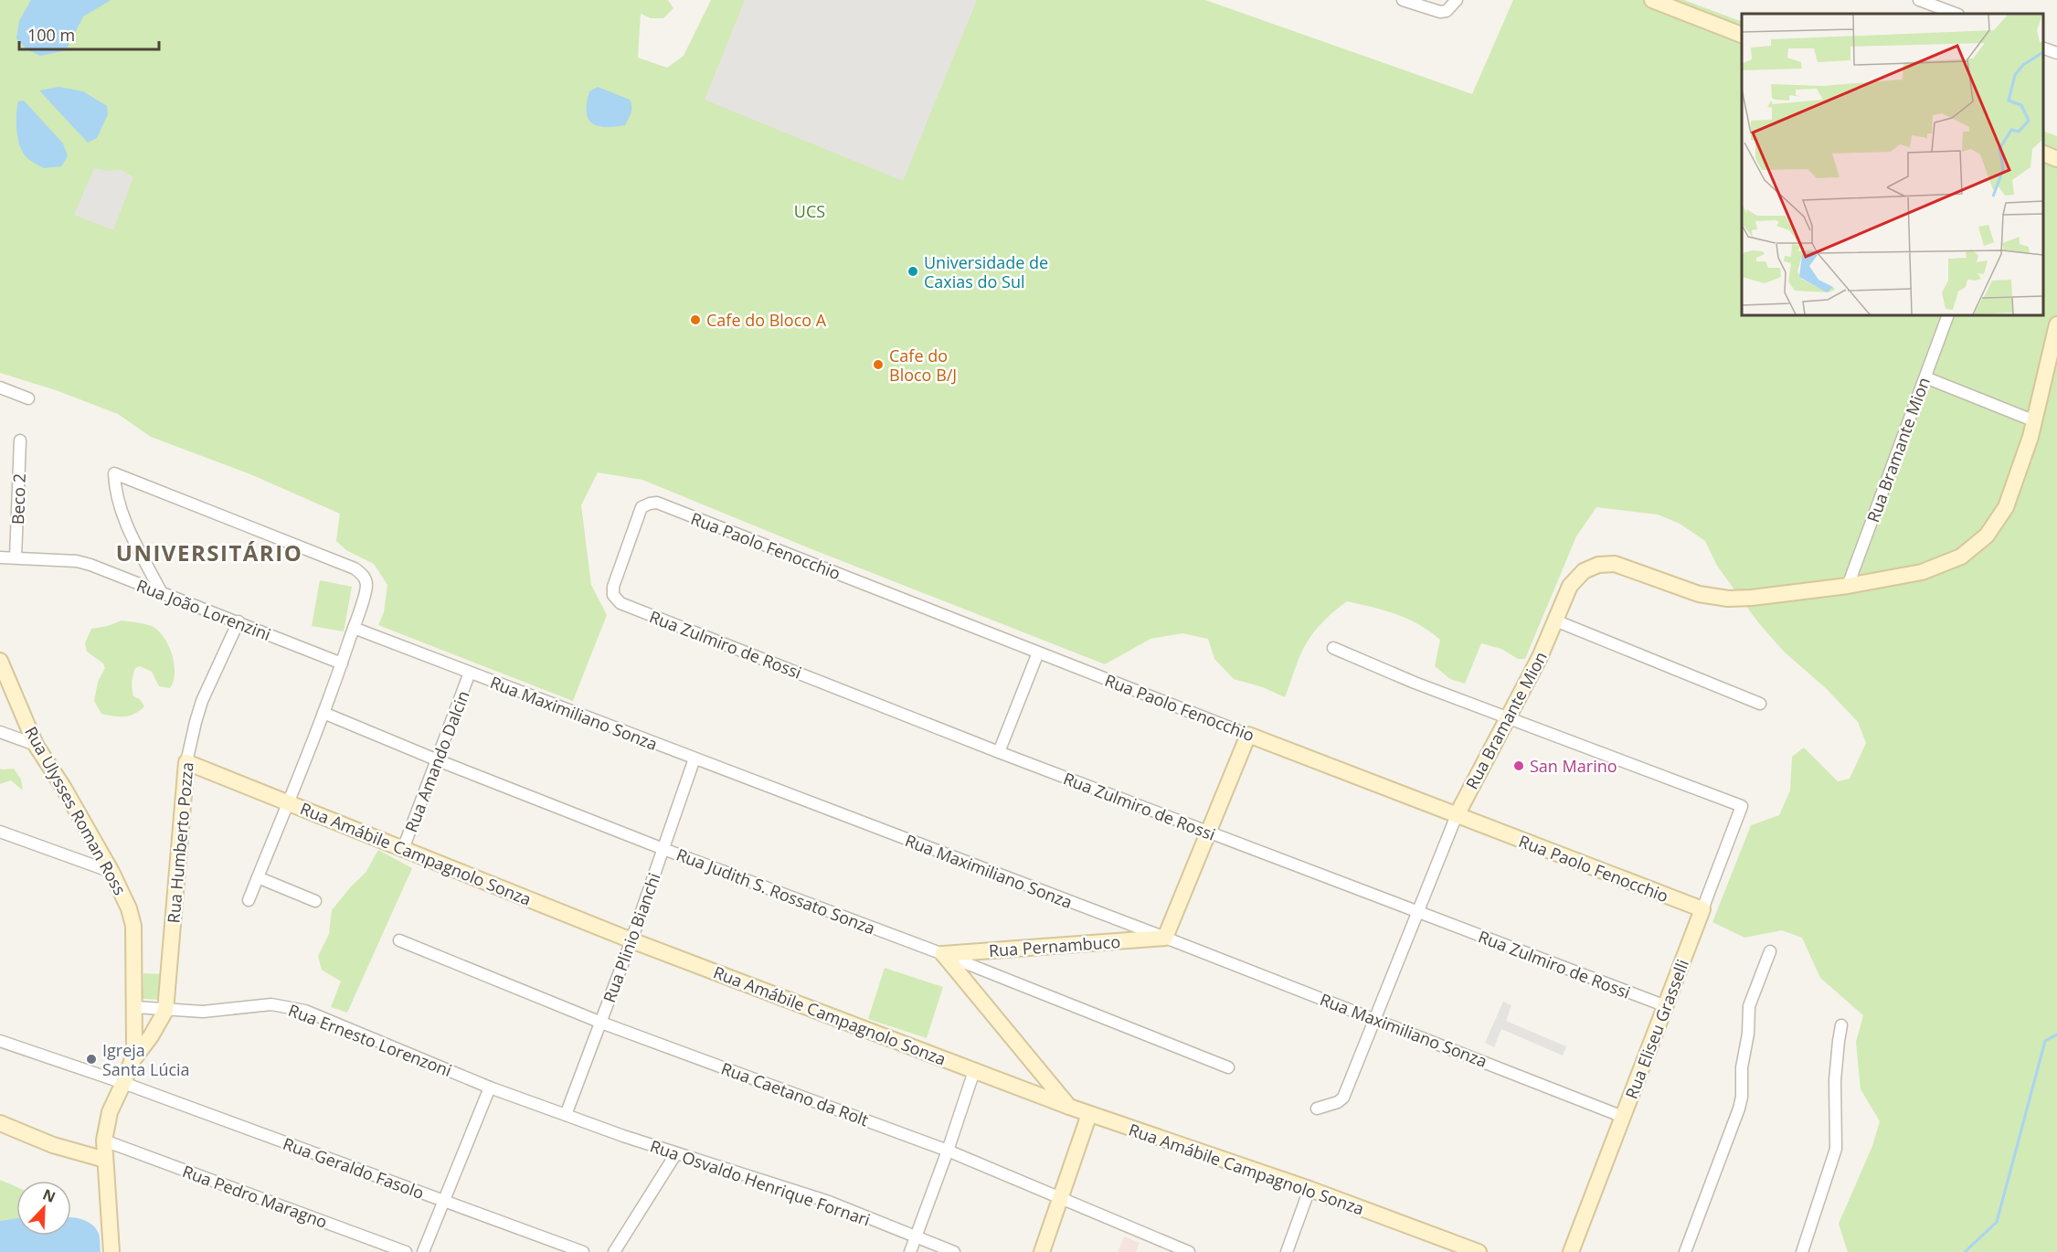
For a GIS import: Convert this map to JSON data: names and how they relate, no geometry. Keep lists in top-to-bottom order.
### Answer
{
  "streets": {
    "street": [
      "Rua Bramante Mion",
      "Beco 2",
      "Rua Paolo Fenocchio",
      "Rua João Lorenzini",
      "Rua Zulmiro de Rossi",
      "Rua Maximiliano Sonza",
      "Rua Amando Dalcin",
      "Rua Ulysses Roman Ross",
      "Rua Humberto Pozza",
      "Rua Amábile Campagnolo Sonza",
      "Rua Judith S. Rossato Sonza",
      "Rua Plinio Bianchi",
      "Rua Pernambuco",
      "Rua Eliseu Grasselli",
      "Rua Ernesto Lorenzoni",
      "Rua Caetano da Rolt",
      "Rua Geraldo Fasolo",
      "Rua Osvaldo Henrique Fornari",
      "Rua Pedro Maragno"
    ]
  },
  "crossings": [
    ["Rua Bramante Mion", "Rua Paolo Fenocchio"],
    ["Rua Bramante Mion", "Rua Zulmiro de Rossi"],
    ["Rua Bramante Mion", "Rua Maximiliano Sonza"],
    ["Rua Bramante Mion", "Rua Eliseu Grasselli"],
    ["Beco 2", "Rua João Lorenzini"],
    ["Rua Paolo Fenocchio", "Rua Zulmiro de Rossi"],
    ["Rua Paolo Fenocchio", "Rua Eliseu Grasselli"],
    ["Rua João Lorenzini", "Rua Humberto Pozza"],
    ["Rua Zulmiro de Rossi", "Rua Eliseu Grasselli"],
    ["Rua Maximiliano Sonza", "Rua Amando Dalcin"],
    ["Rua Maximiliano Sonza", "Rua Plinio Bianchi"],
    ["Rua Maximiliano Sonza", "Rua Pernambuco"],
    ["Rua Maximiliano Sonza", "Rua Eliseu Grasselli"],
    ["Rua Amando Dalcin", "Rua Amábile Campagnolo Sonza"],
    ["Rua Amando Dalcin", "Rua Judith S. Rossato Sonza"],
    ["Rua Ulysses Roman Ross", "Rua Humberto Pozza"],
    ["Rua Ulysses Roman Ross", "Rua Ernesto Lorenzoni"],
    ["Rua Humberto Pozza", "Rua Amábile Campagnolo Sonza"],
    ["Rua Humberto Pozza", "Rua Ernesto Lorenzoni"],
    ["Rua Amábile Campagnolo Sonza", "Rua Plinio Bianchi"],
    ["Rua Judith S. Rossato Sonza", "Rua Plinio Bianchi"],
    ["Rua Judith S. Rossato Sonza", "Rua Pernambuco"],
    ["Rua Plinio Bianchi", "Rua Ernesto Lorenzoni"],
    ["Rua Plinio Bianchi", "Rua Caetano da Rolt"],
    ["Rua Plinio Bianchi", "Rua Osvaldo Henrique Fornari"],
    ["Rua Ernesto Lorenzoni", "Rua Osvaldo Henrique Fornari"]
  ],
  "districts": ["UNIVERSITÁRIO"],
  "parks": ["UCS"],
  "places": [
    "Universidade de Caxias do Sul",
    "Cafe do Bloco A",
    "Cafe do Bloco B/J",
    "San Marino",
    "Igreja Santa Lúcia"
  ],
  "scale_bar": "100 m",
  "north": "top right"
}
